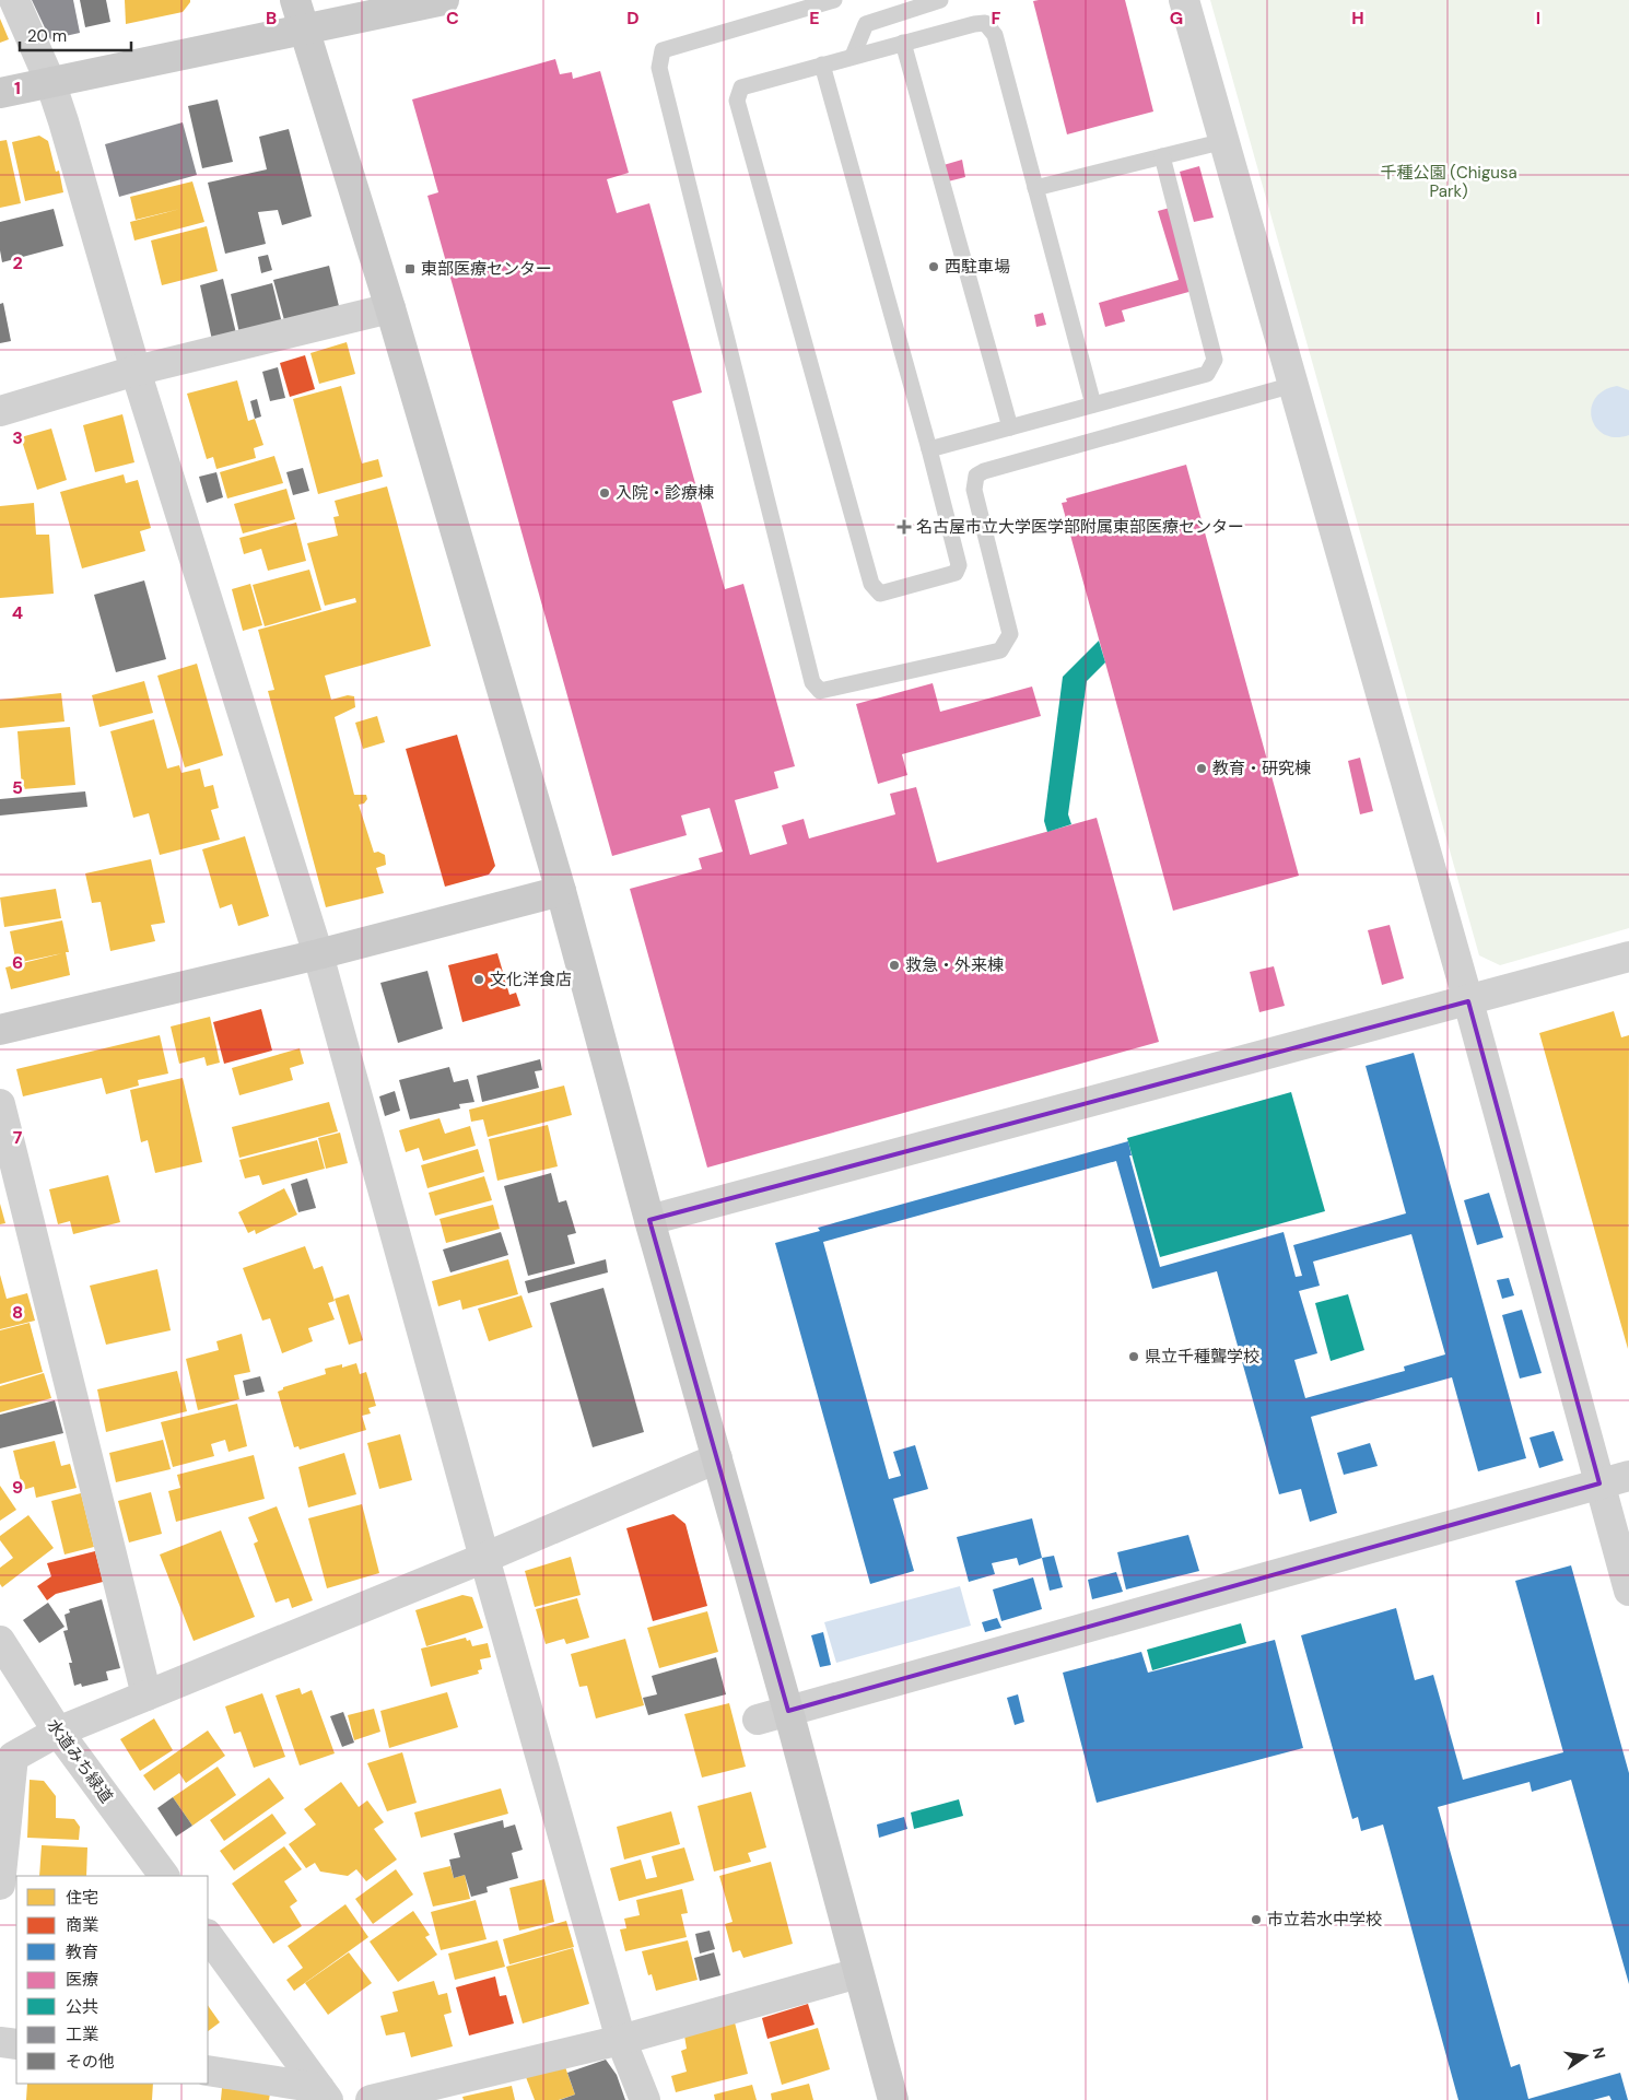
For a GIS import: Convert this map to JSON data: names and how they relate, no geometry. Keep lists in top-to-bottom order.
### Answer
{
  "streets": {
    "street": ["水道みち緑道"]
  },
  "parks": ["千種公園 (Chigusa Park)"],
  "places": {
    "other": [
      "西駐車場",
      "入院・診療棟",
      "教育・研究棟",
      "救急・外来棟",
      "文化洋食店",
      "県立千種聾学校",
      "市立若水中学校"
    ],
    "transit": ["東部医療センター"],
    "health": ["名古屋市立大学医学部附属東部医療センター"]
  },
  "legend": [
    "住宅",
    "商業",
    "教育",
    "医療",
    "公共",
    "工業",
    "その他"
  ],
  "scale_bar": "20 m",
  "north": "right",
  "grid": {
    "columns": [
      "B",
      "C",
      "D",
      "E",
      "F",
      "G",
      "H",
      "I"
    ],
    "rows": [
      "1",
      "2",
      "3",
      "4",
      "5",
      "6",
      "7",
      "8",
      "9"
    ]
  }
}
